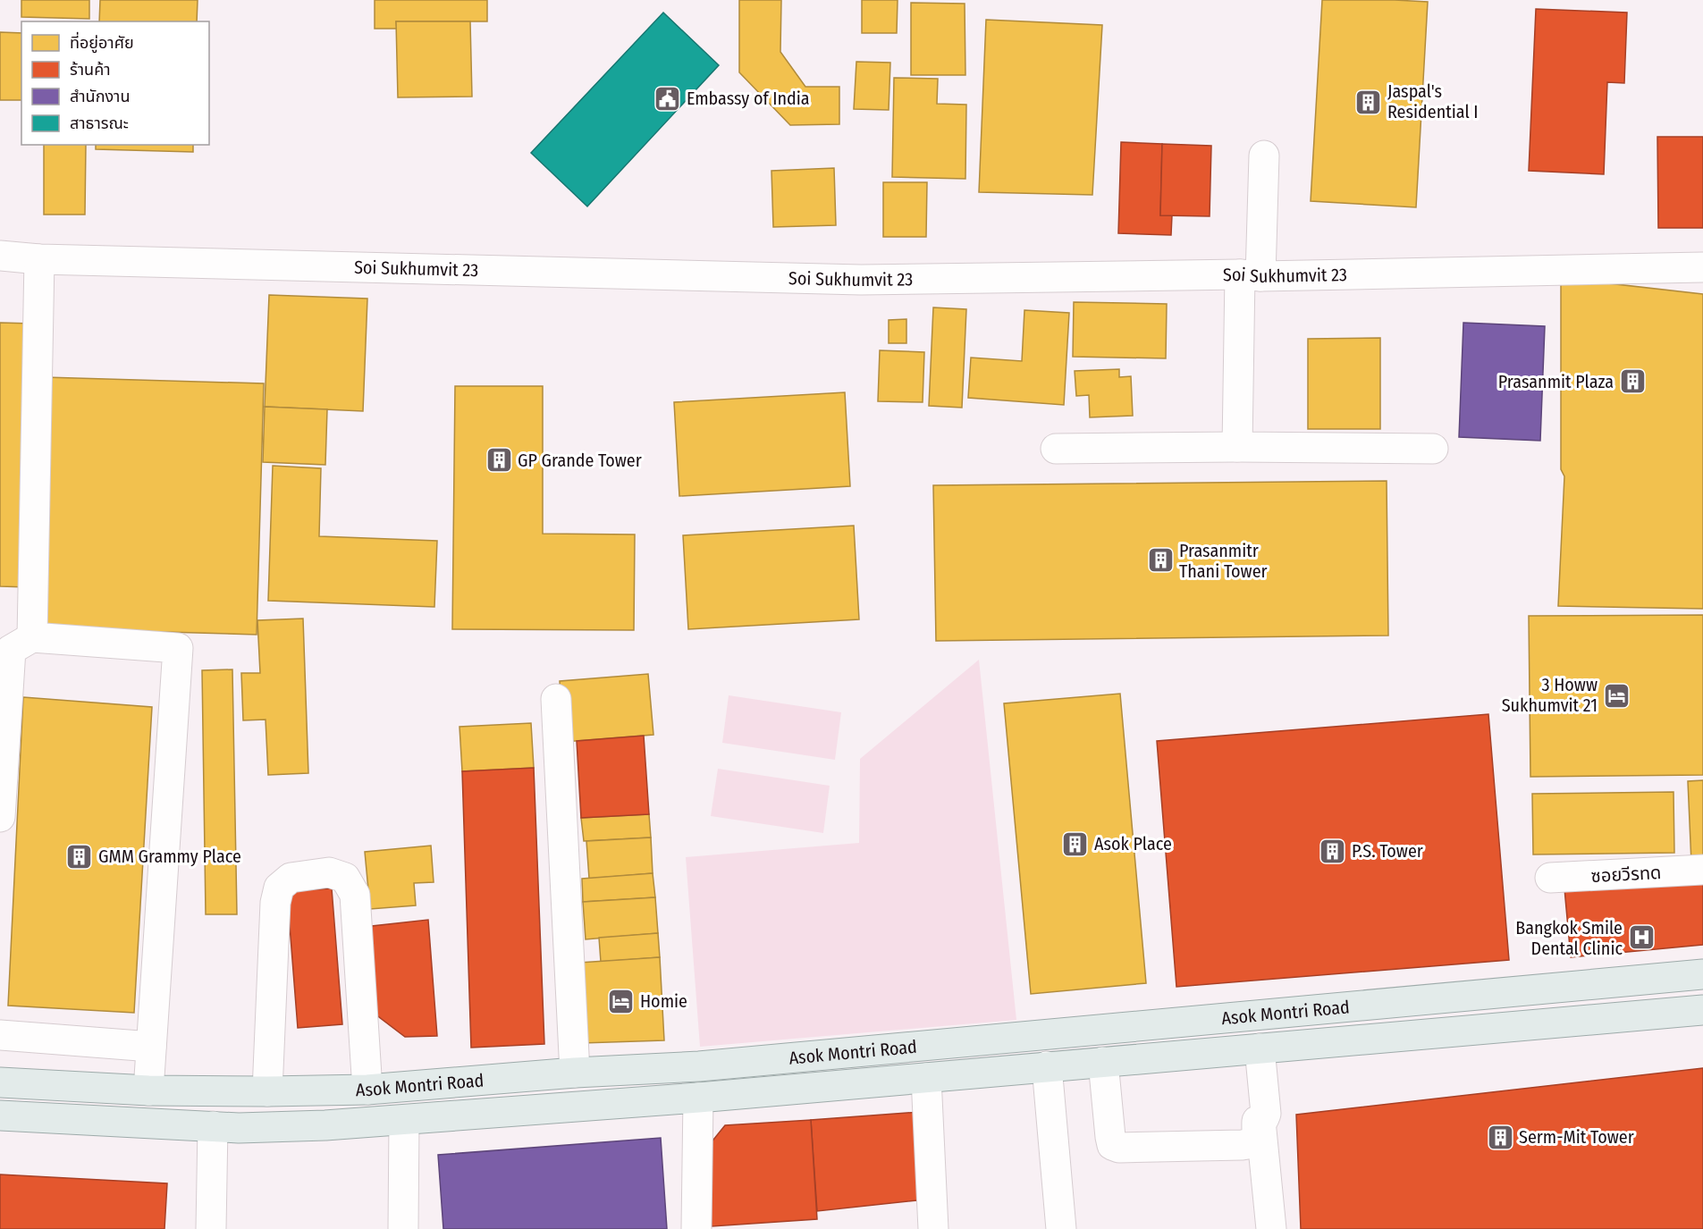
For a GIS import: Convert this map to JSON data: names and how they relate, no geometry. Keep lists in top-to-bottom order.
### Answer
{
  "streets": {
    "main road": ["Asok Montri Road"],
    "street": ["Soi Sukhumvit 23", "ซอยวีรทด"]
  },
  "places": {
    "public building": ["Embassy of India"],
    "building": [
      "Jaspal's Residential I",
      "Prasanmit Plaza",
      "GP Grande Tower",
      "Prasanmitr Thani Tower",
      "Asok Place",
      "P.S. Tower",
      "GMM Grammy Place",
      "Serm-Mit Tower"
    ],
    "hotel": ["3 Howw Sukhumvit 21", "Homie"],
    "hospital": ["Bangkok Smile Dental Clinic"]
  },
  "legend": [
    "ที่อยู่อาศัย",
    "ร้านค้า",
    "สำนักงาน",
    "สาธารณะ"
  ]
}
